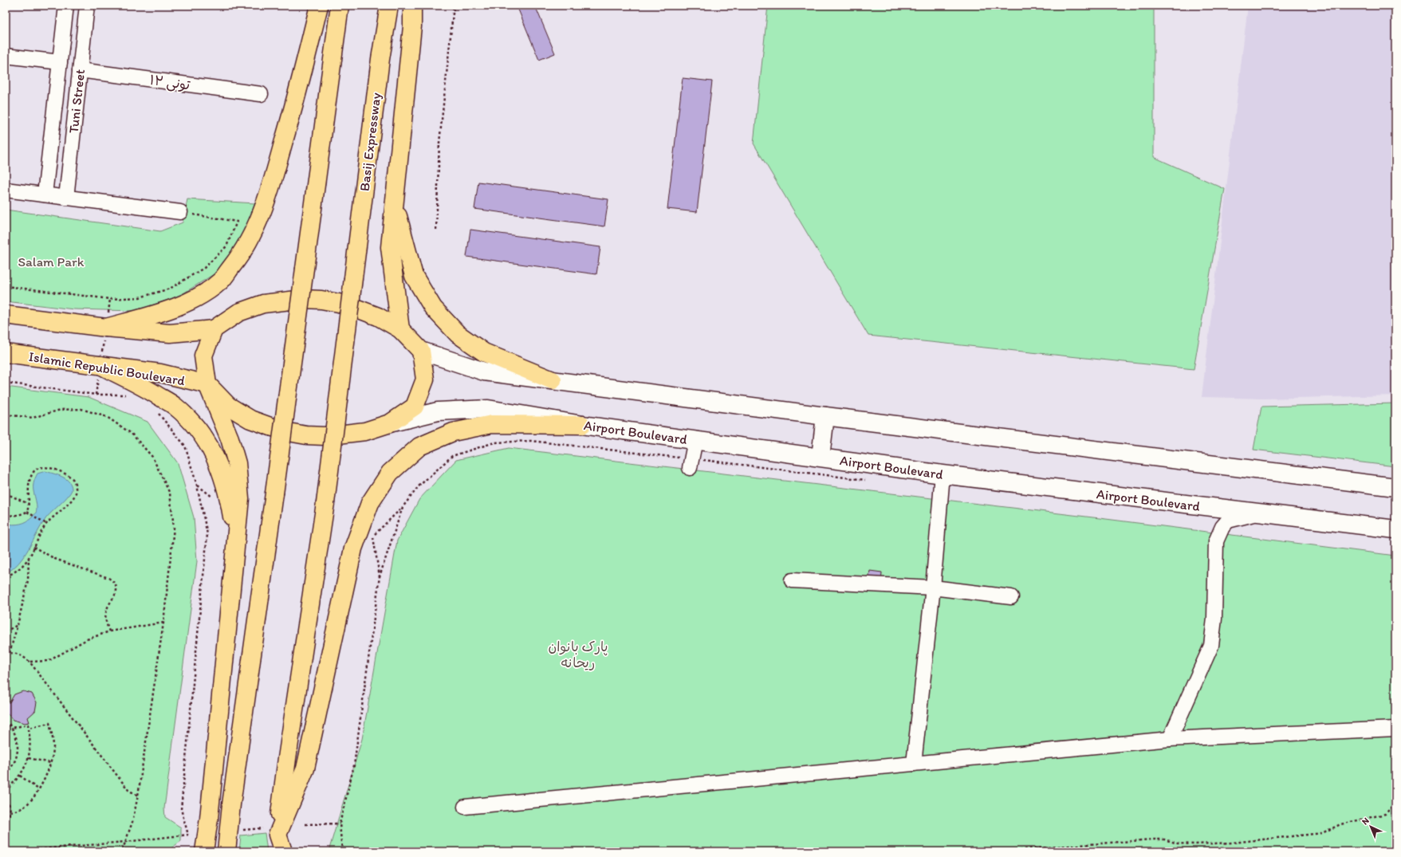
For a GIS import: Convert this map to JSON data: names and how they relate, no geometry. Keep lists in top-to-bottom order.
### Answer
{
  "streets": {
    "main road": ["Basij Expressway", "Islamic Republic Boulevard", "Airport Boulevard"],
    "street": ["تونی ۱۲", "Tuni Street"]
  },
  "crossings": [
    ["تونی ۱۲", "Tuni Street"]
  ],
  "parks": ["Salam Park", "پارک بانوان ریحانه"],
  "north": "top left"
}
